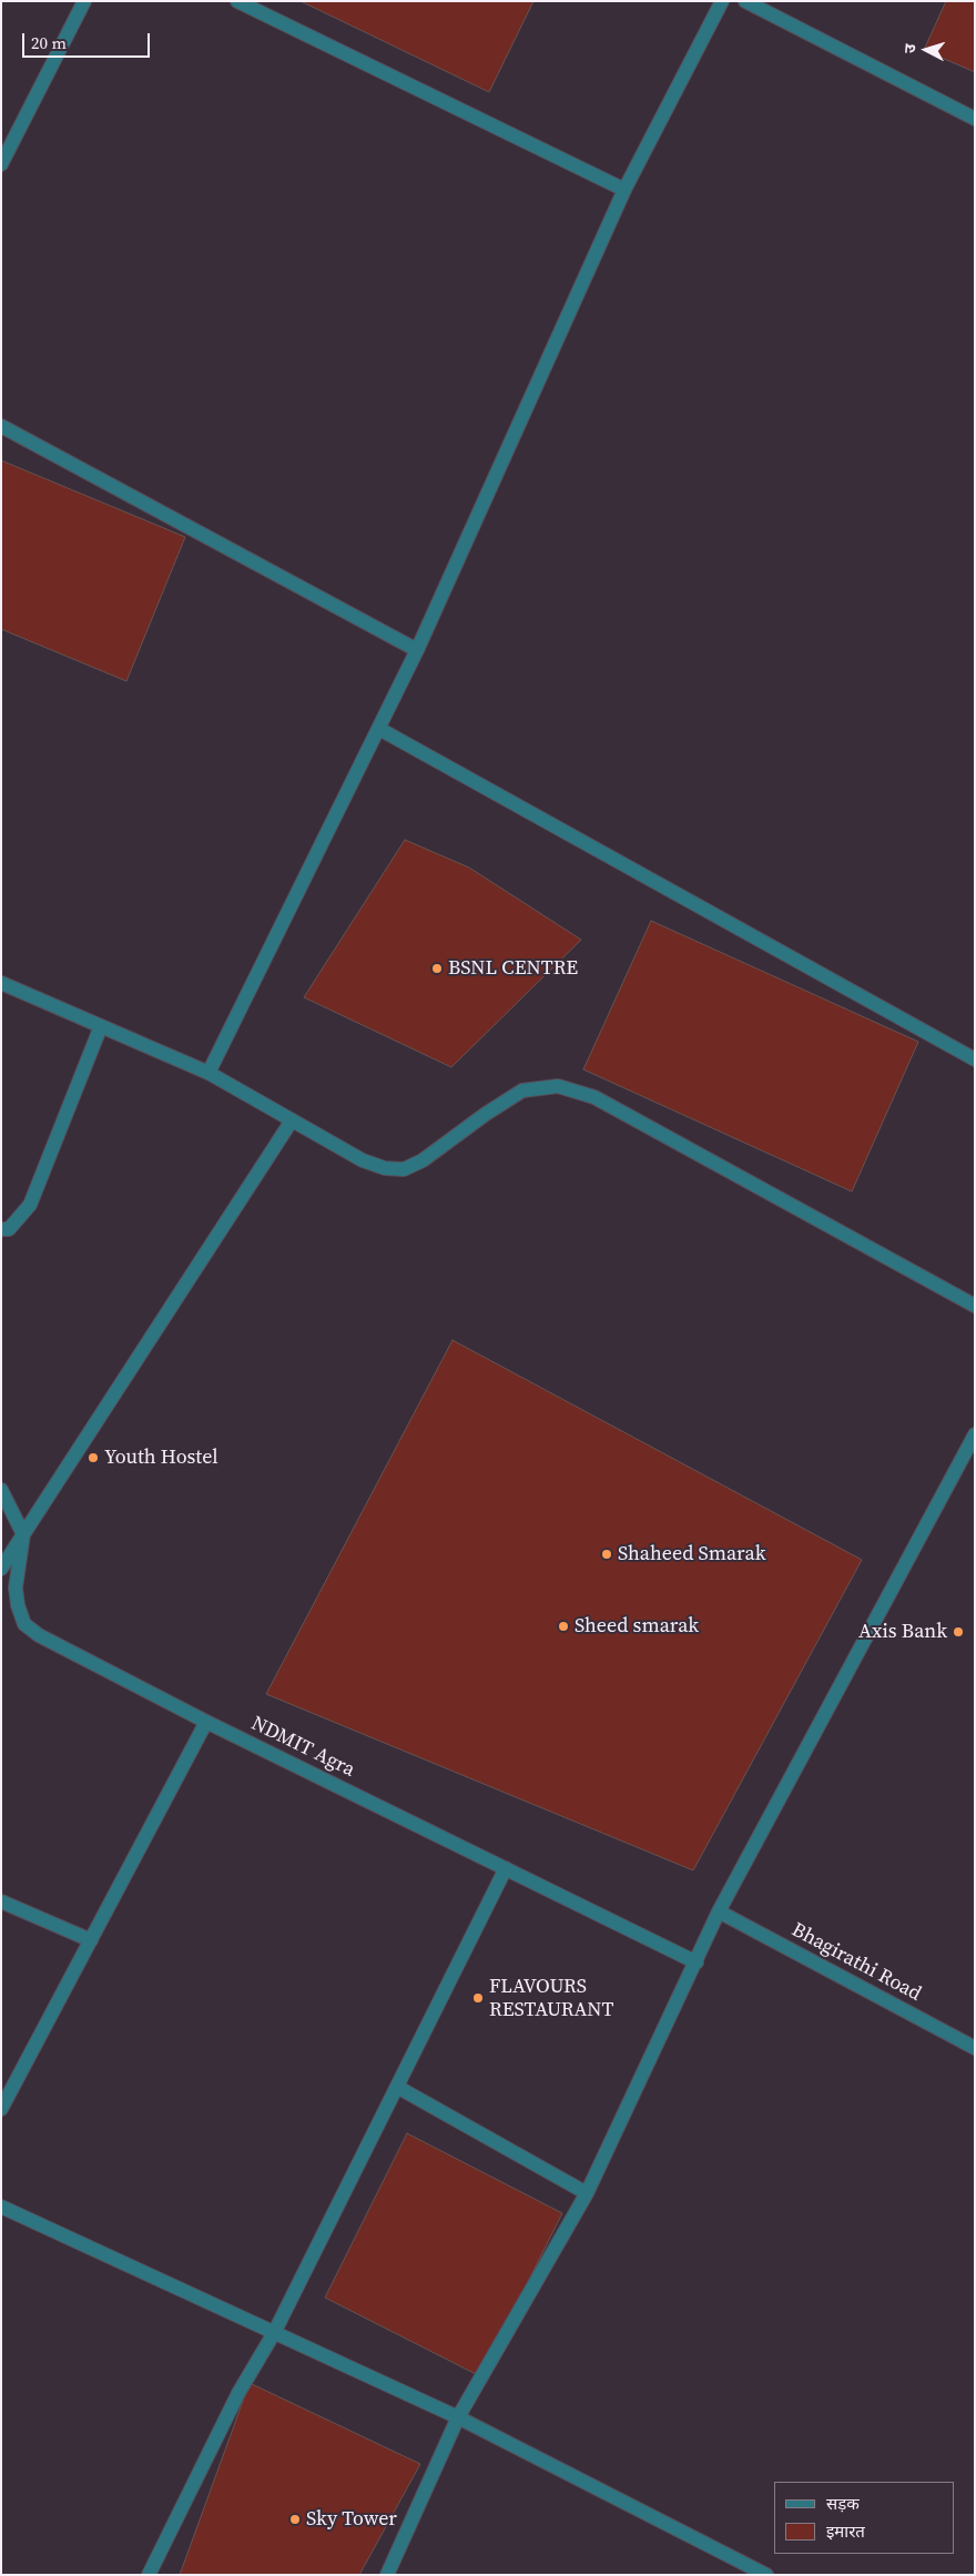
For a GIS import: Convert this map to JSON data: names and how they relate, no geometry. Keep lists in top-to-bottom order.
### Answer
{
  "streets": {
    "street": ["NDMIT Agra", "Bhagirathi Road"]
  },
  "places": [
    "BSNL CENTRE",
    "Youth Hostel",
    "Shaheed Smarak",
    "Sheed smarak",
    "Axis Bank",
    "FLAVOURS RESTAURANT",
    "Sky Tower"
  ],
  "legend": ["सड़क", "इमारत"],
  "scale_bar": "20 m",
  "north": "left"
}
